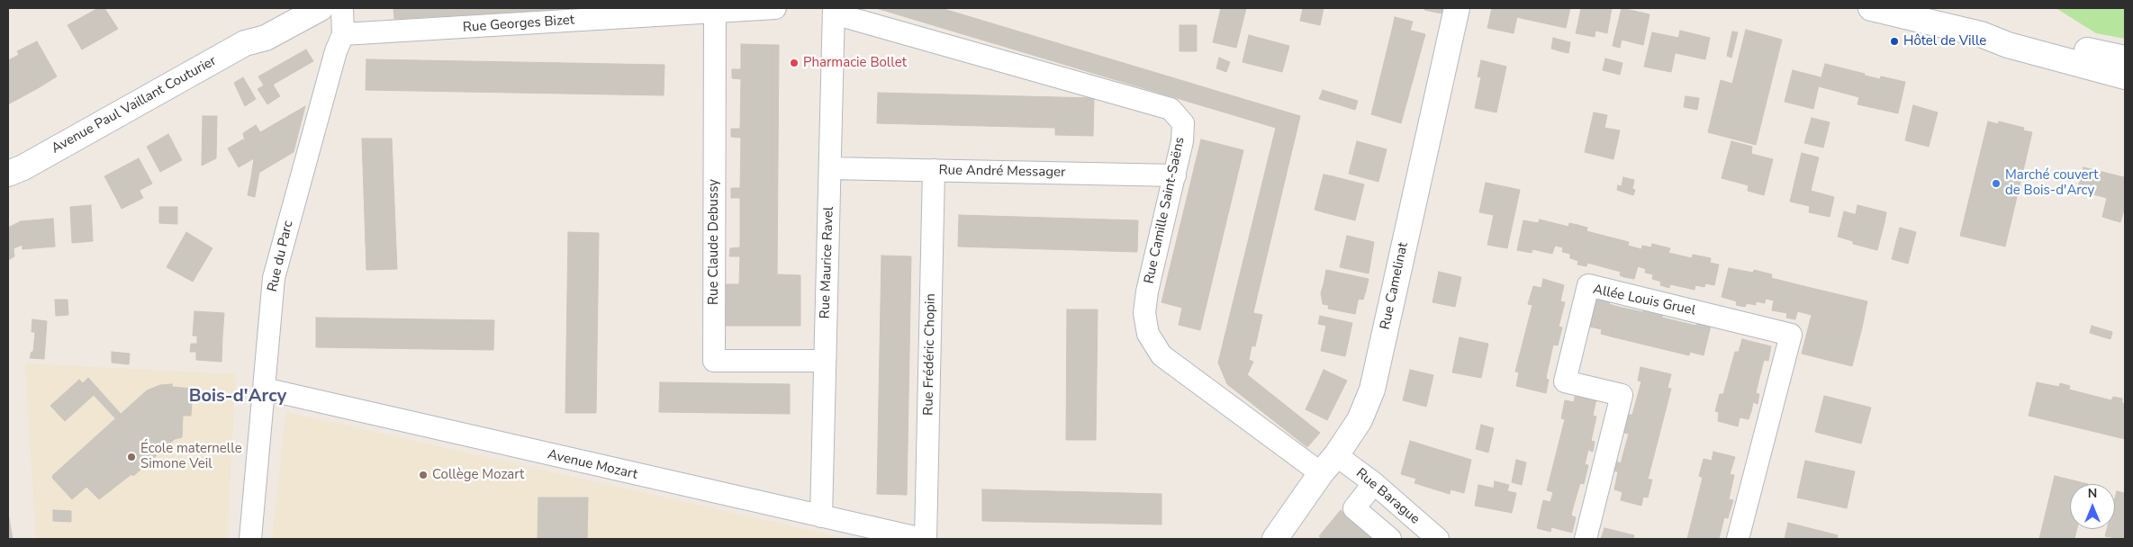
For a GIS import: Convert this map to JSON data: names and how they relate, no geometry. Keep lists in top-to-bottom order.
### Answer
{
  "streets": {
    "street": [
      "Rue Georges Bizet",
      "Avenue Paul Vaillant Couturier",
      "Rue André Messager",
      "Rue Camille Saint-Saëns",
      "Rue Claude Debussy",
      "Rue du Parc",
      "Rue Maurice Ravel",
      "Rue Camelinat",
      "Allée Louis Gruel",
      "Rue Frédéric Chopin",
      "Avenue Mozart",
      "Rue Barague"
    ]
  },
  "crossings": [
    ["Rue Georges Bizet", "Rue Claude Debussy"],
    ["Rue Georges Bizet", "Rue du Parc"],
    ["Rue André Messager", "Rue Camille Saint-Saëns"],
    ["Rue André Messager", "Rue Maurice Ravel"],
    ["Rue André Messager", "Rue Frédéric Chopin"],
    ["Rue Camille Saint-Saëns", "Rue Maurice Ravel"],
    ["Rue Camille Saint-Saëns", "Rue Camelinat"],
    ["Rue Claude Debussy", "Rue Maurice Ravel"],
    ["Rue du Parc", "Avenue Mozart"],
    ["Rue Maurice Ravel", "Avenue Mozart"],
    ["Rue Camelinat", "Rue Barague"]
  ],
  "districts": ["Bois-d'Arcy"],
  "places": [
    "Hôtel de Ville",
    "Pharmacie Bollet",
    "Marché couvert de Bois-d'Arcy",
    "École maternelle Simone Veil",
    "Collège Mozart"
  ],
  "north": "top"
}
